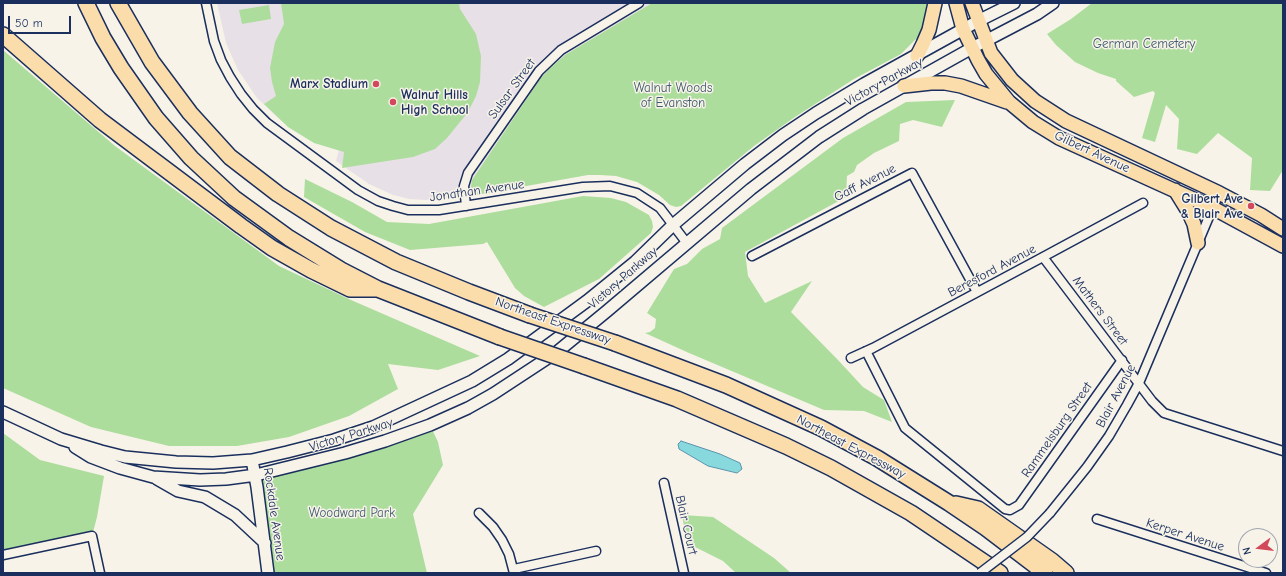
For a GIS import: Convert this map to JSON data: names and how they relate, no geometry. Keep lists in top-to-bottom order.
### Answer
{
  "streets": {
    "highway": ["Northeast Expressway"],
    "main road": ["Gilbert Avenue"],
    "street": [
      "Victory Parkway",
      "Sulsar Street",
      "Gaff Avenue",
      "Jonathan Avenue",
      "Beresford Avenue",
      "Mathers Street",
      "Blair Avenue",
      "Rammelsburg Street",
      "Rockdale Avenue",
      "Blair Court",
      "Kerper Avenue"
    ]
  },
  "crossings": [
    ["Victory Parkway", "Gilbert Avenue"],
    ["Victory Parkway", "Jonathan Avenue"],
    ["Victory Parkway", "Rockdale Avenue"],
    ["Sulsar Street", "Jonathan Avenue"],
    ["Gilbert Avenue", "Blair Avenue"],
    ["Gaff Avenue", "Beresford Avenue"],
    ["Beresford Avenue", "Mathers Street"],
    ["Beresford Avenue", "Rammelsburg Street"],
    ["Mathers Street", "Blair Avenue"],
    ["Mathers Street", "Rammelsburg Street"]
  ],
  "parks": ["German Cemetery", "Walnut Woods of Evanston", "Woodward Park"],
  "places": ["Marx Stadium", "Walnut Hills High School", "Gilbert Ave & Blair Ave"],
  "scale_bar": "50 m",
  "north": "left"
}
